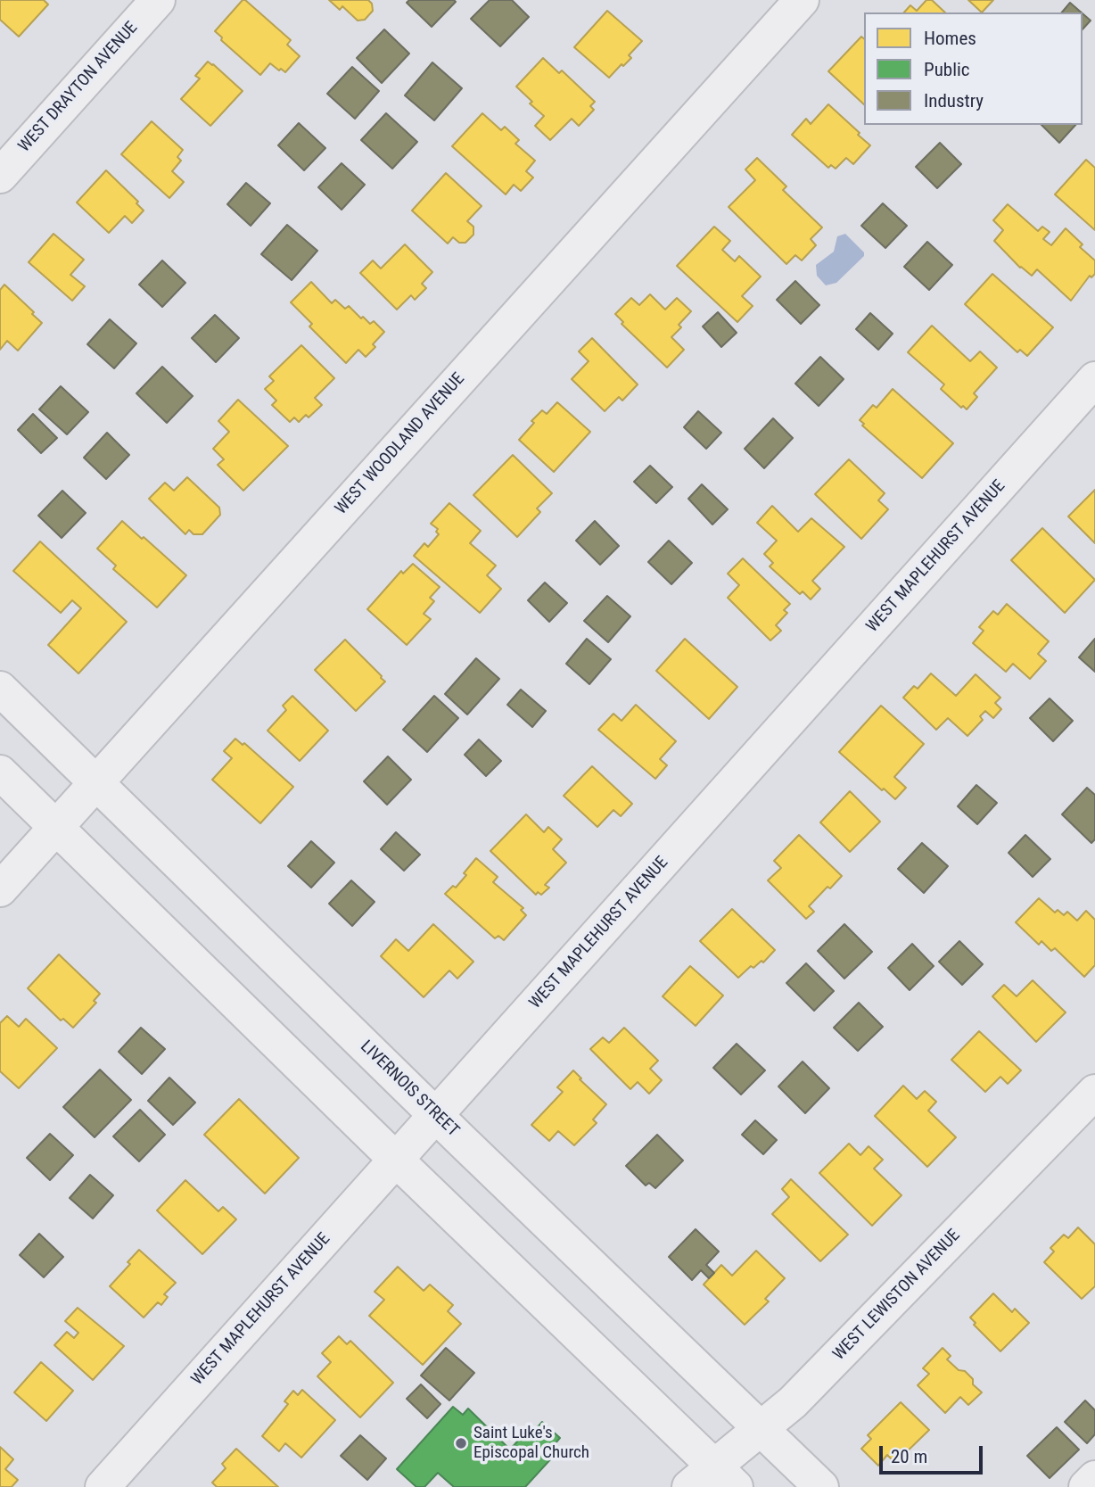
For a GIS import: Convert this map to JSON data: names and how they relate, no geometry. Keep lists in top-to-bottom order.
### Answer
{
  "streets": {
    "street": [
      "WEST DRAYTON AVENUE",
      "WEST WOODLAND AVENUE",
      "WEST MAPLEHURST AVENUE",
      "LIVERNOIS STREET",
      "WEST LEWISTON AVENUE"
    ]
  },
  "crossings": [
    ["WEST WOODLAND AVENUE", "LIVERNOIS STREET"],
    ["WEST MAPLEHURST AVENUE", "LIVERNOIS STREET"],
    ["LIVERNOIS STREET", "WEST LEWISTON AVENUE"]
  ],
  "places": ["Saint Luke's Episcopal Church"],
  "legend": ["Homes", "Public", "Industry"],
  "scale_bar": "20 m"
}
